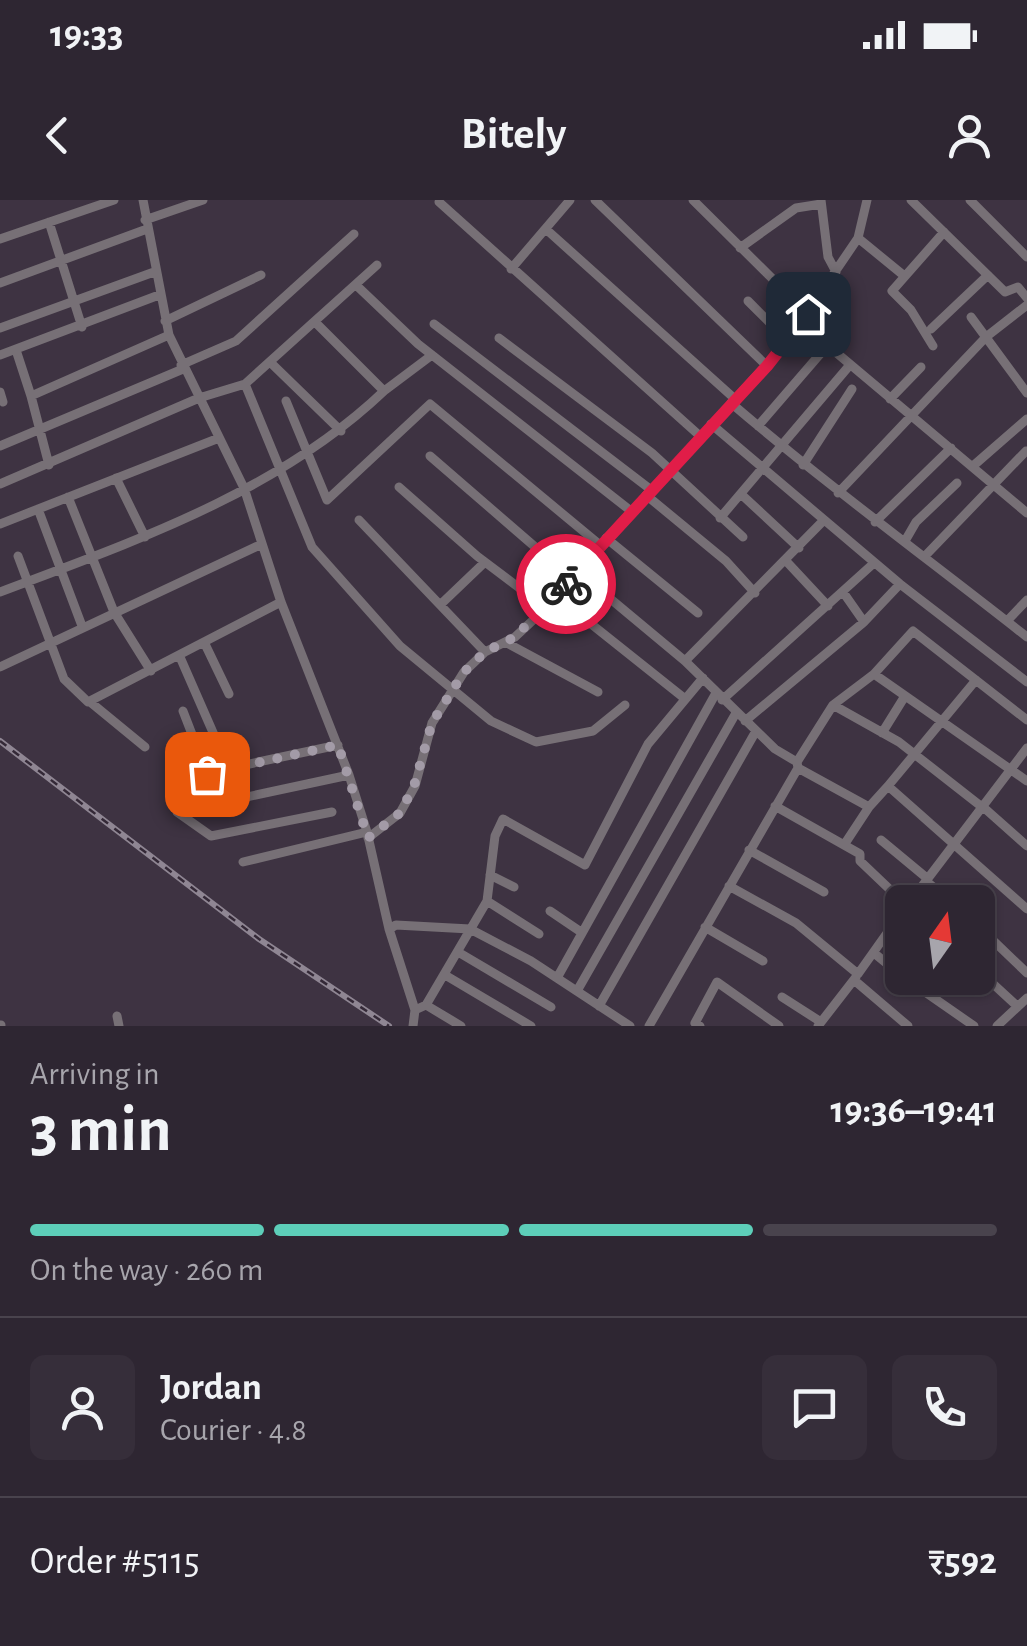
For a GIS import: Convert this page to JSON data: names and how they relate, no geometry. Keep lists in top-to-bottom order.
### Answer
{
  "north": "top",
  "page": {
    "status": "19:33",
    "header": "Bitely",
    "heading": ["3 min", "Arriving in", "19:36–19:41"],
    "panel": [
      "Jordan",
      "Courier · 4.8",
      "Order #5115",
      "₹592"
    ],
    "bar": "On the way · 260 m"
  }
}
